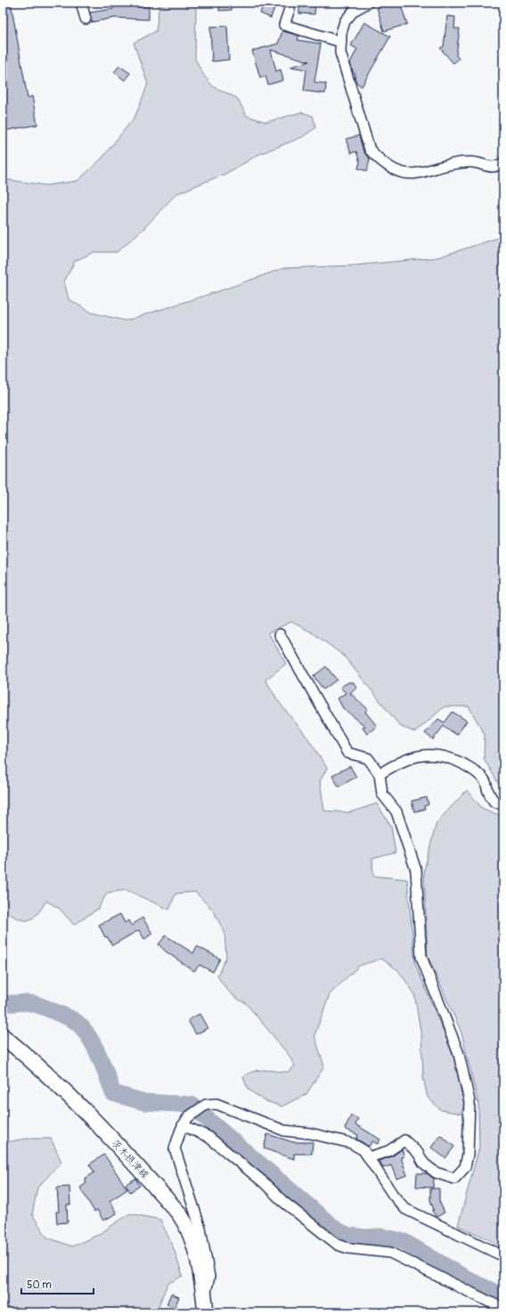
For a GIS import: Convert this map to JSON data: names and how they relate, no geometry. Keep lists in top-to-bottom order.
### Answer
{
  "streets": {
    "main road": ["茨木摂津線"]
  },
  "scale_bar": "50 m"
}
